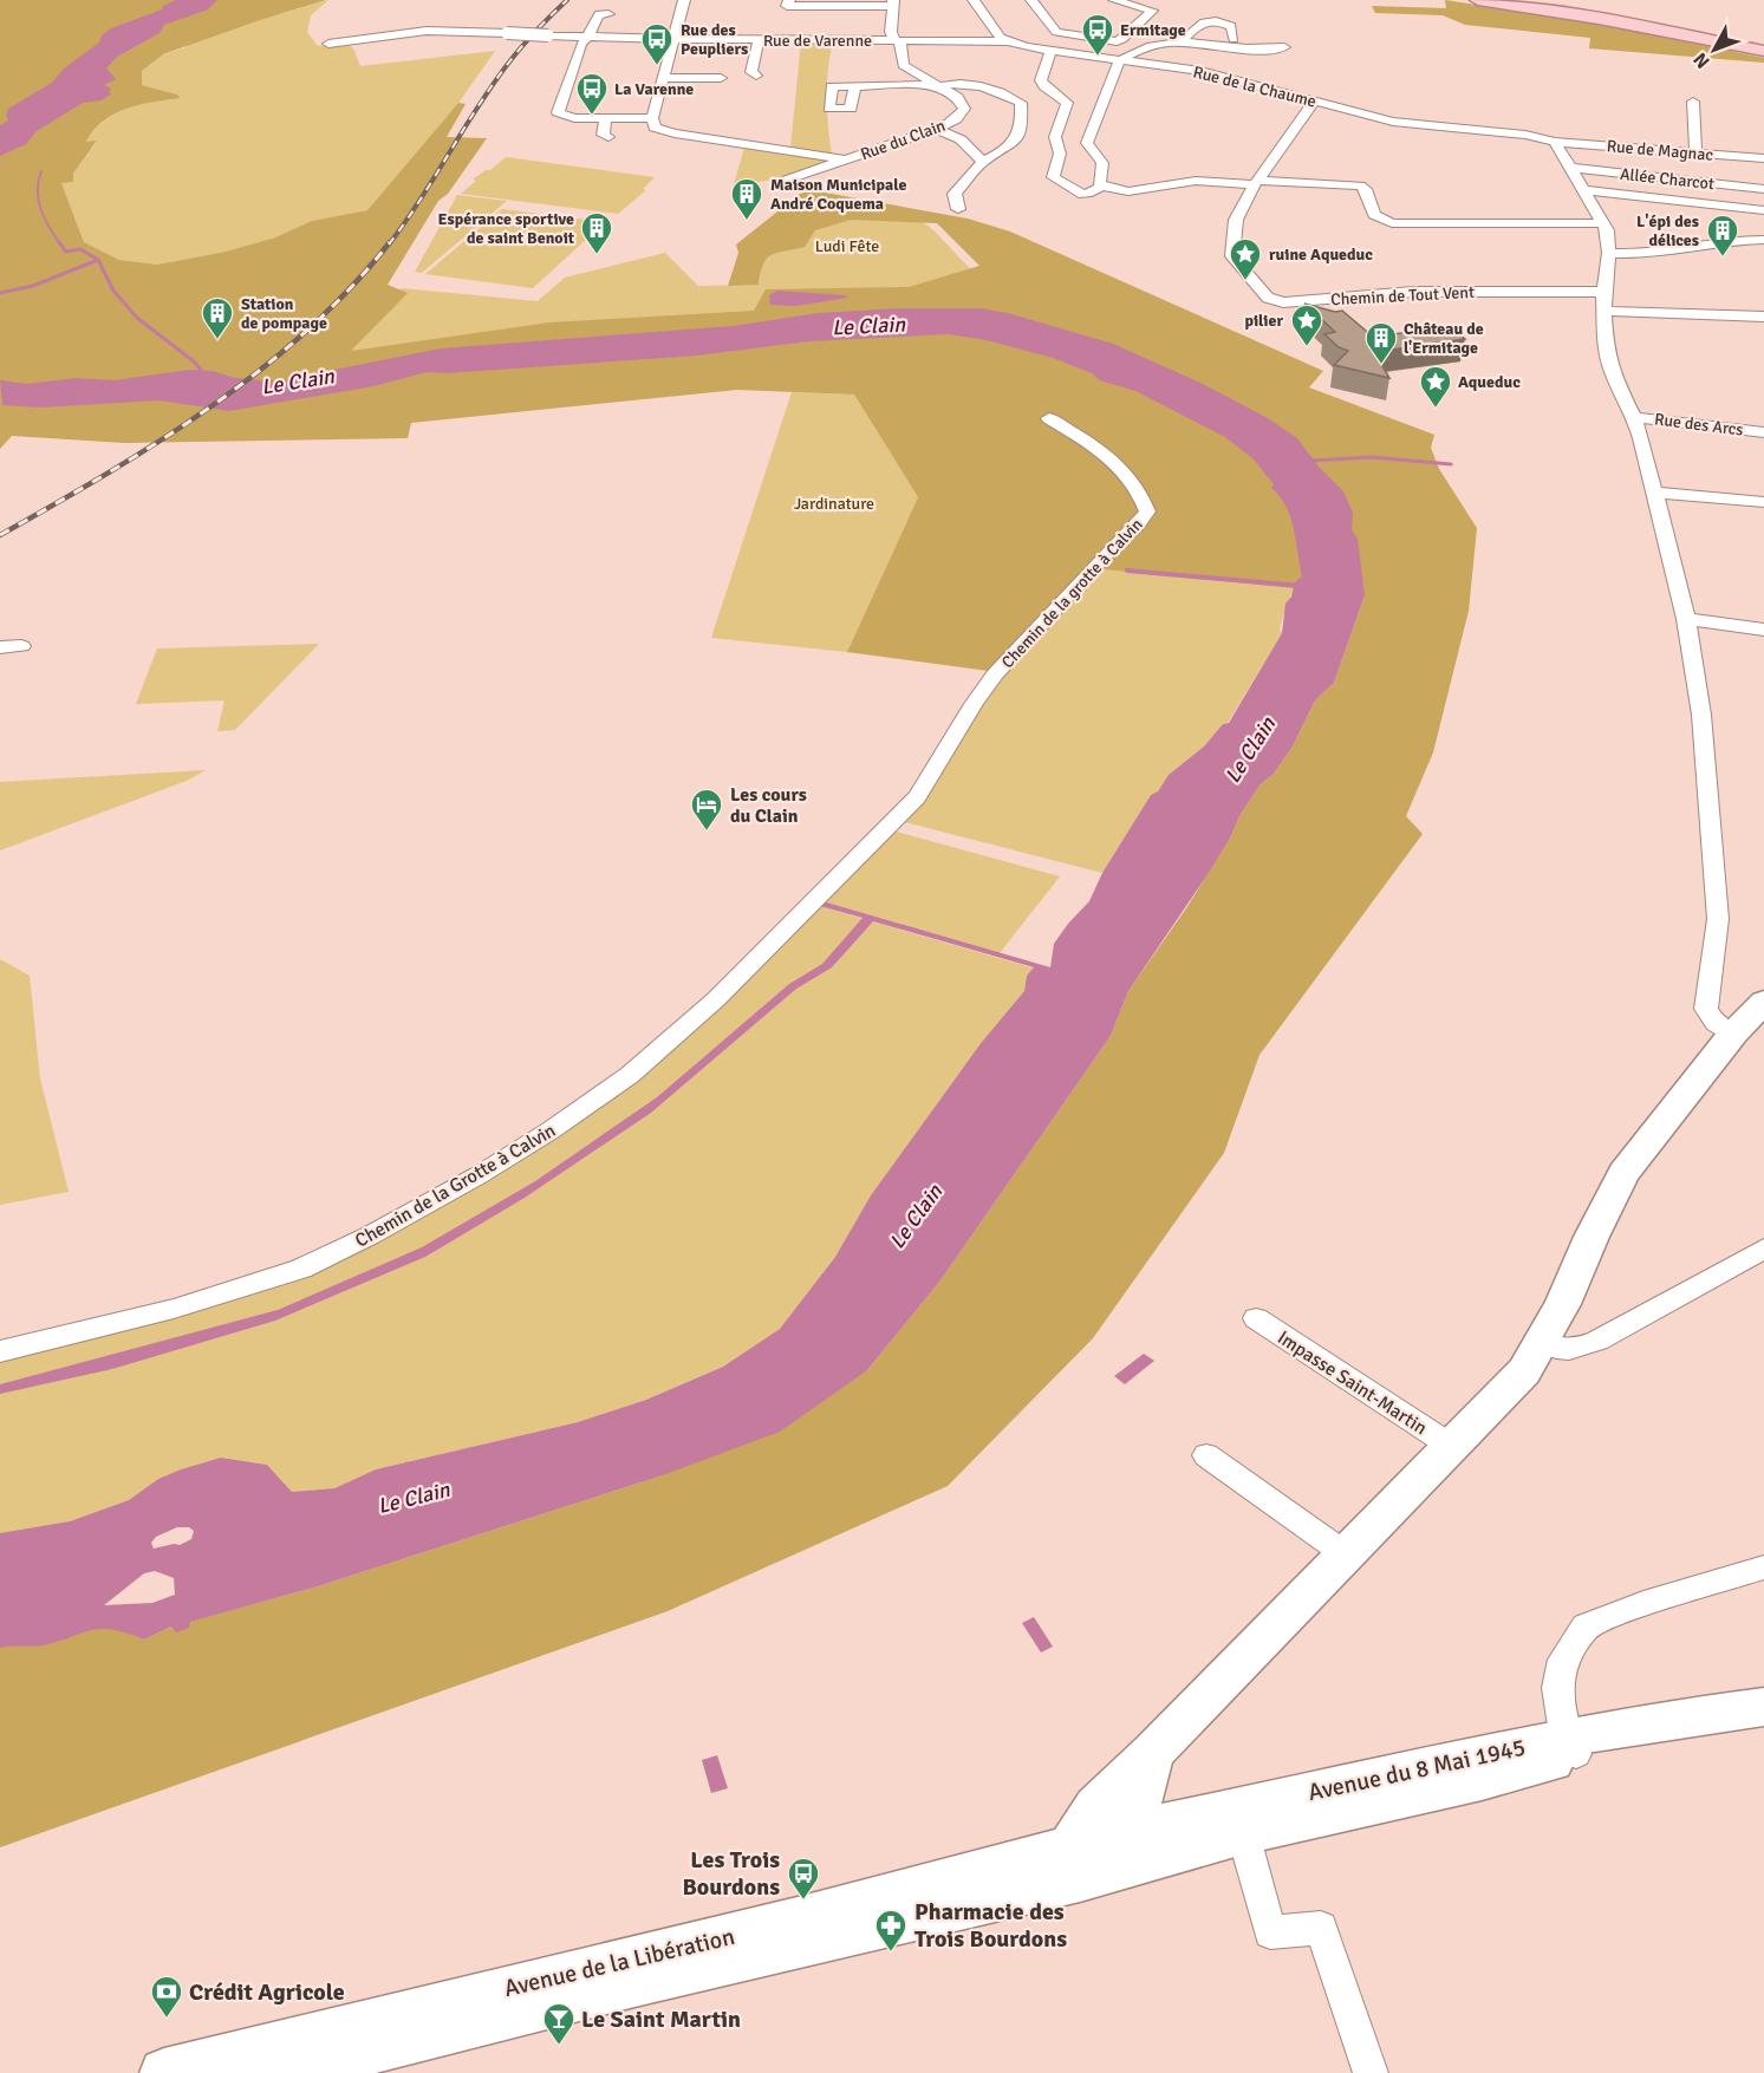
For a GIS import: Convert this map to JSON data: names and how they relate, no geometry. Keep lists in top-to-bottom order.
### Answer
{
  "streets": {
    "main road": ["Avenue du 8 Mai 1945", "Avenue de la Libération"],
    "street": [
      "Rue de Varenne",
      "Rue de la Chaume",
      "Rue du Clain",
      "Rue de Magnac",
      "Allée Charcot",
      "Chemin de Tout Vent",
      "Rue des Arcs",
      "Chemin de la grotte à Calvin",
      "Chemin de la Grotte à Calvin",
      "Impasse Saint-Martin"
    ]
  },
  "crossings": [
    ["Rue de Varenne", "Rue de la Chaume"],
    ["Rue de Varenne", "Rue du Clain"],
    ["Rue de la Chaume", "Rue de Magnac"],
    ["Rue de la Chaume", "Chemin de Tout Vent"],
    ["Chemin de la grotte à Calvin", "Chemin de la Grotte à Calvin"],
    ["Avenue du 8 Mai 1945", "Avenue de la Libération"]
  ],
  "water": ["Le Clain"],
  "parks": ["Ludi Fête", "Jardinature"],
  "places": {
    "bus stop": [
      "Ermitage",
      "Rue des Peupliers",
      "La Varenne",
      "Les Trois Bourdons"
    ],
    "building": [
      "Maison Municipale André Coquema",
      "Espérance sportive de saint Benoit",
      "L'épi des délices",
      "Station de pompage",
      "Château de l'Ermitage"
    ],
    "place": ["ruine Aqueduc", "pilier", "Aqueduc"],
    "hotel": ["Les cours du Clain"],
    "pharmacy": ["Pharmacie des Trois Bourdons"],
    "bank": ["Crédit Agricole"],
    "bar": ["Le Saint Martin"]
  },
  "north": "bottom left"
}
